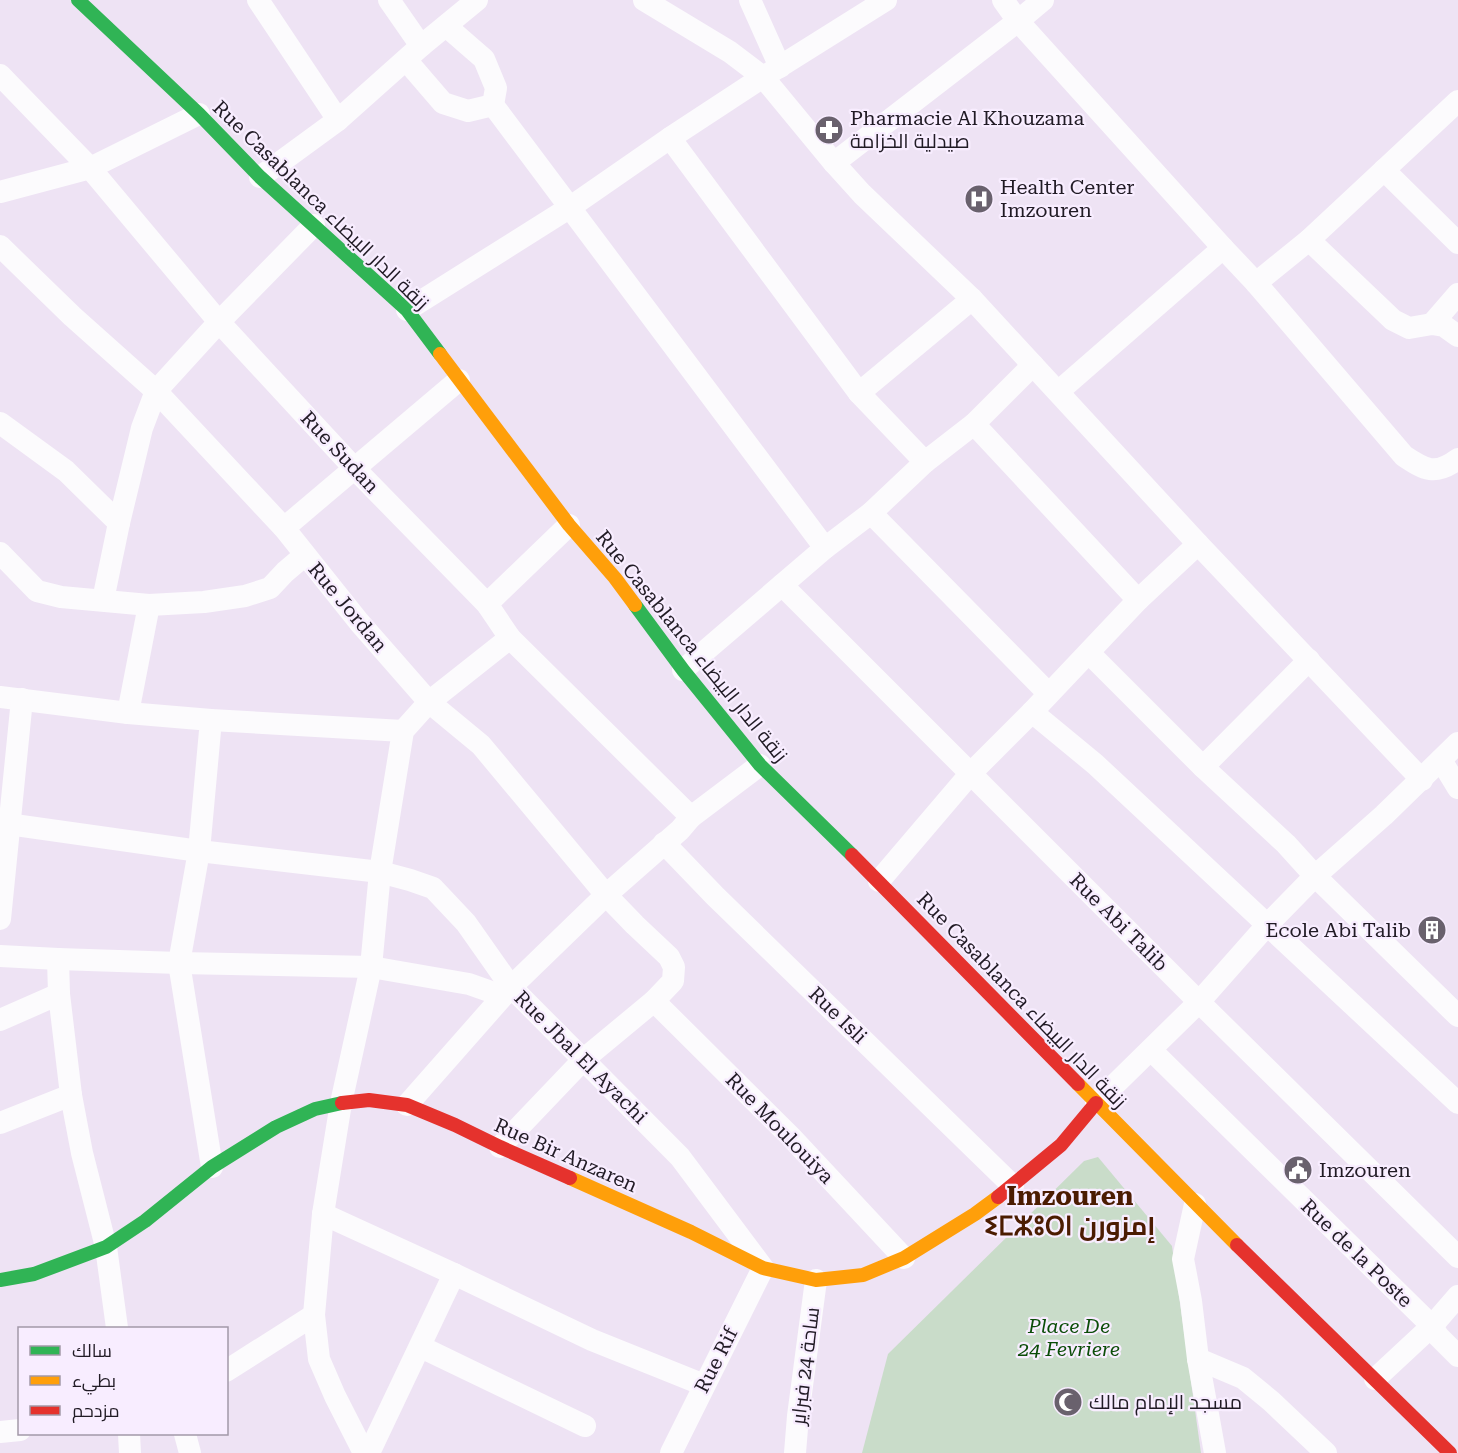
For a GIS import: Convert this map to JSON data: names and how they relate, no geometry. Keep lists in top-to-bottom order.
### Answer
{
  "streets": {
    "main road": ["Rue Casablanca زنقة الدار البيضاء", "Rue Bir Anzaren"],
    "street": [
      "Rue Sudan",
      "Rue Jordan",
      "Rue Abi Talib",
      "Rue Isli",
      "Rue Jbal El Ayachi",
      "Rue Moulouiya",
      "Rue de la Poste",
      "Rue Rif",
      "ساحة 24 فبراير"
    ]
  },
  "crossings": [
    ["Rue Casablanca زنقة الدار البيضاء", "Rue Bir Anzaren"],
    ["Rue Jordan", "Rue Moulouiya"],
    ["Rue Isli", "Rue Bir Anzaren"],
    ["Rue Jbal El Ayachi", "Rue Bir Anzaren"],
    ["Rue Jbal El Ayachi", "Rue Rif"],
    ["Rue Moulouiya", "Rue Bir Anzaren"],
    ["Rue Bir Anzaren", "Rue Rif"],
    ["Rue Bir Anzaren", "ساحة 24 فبراير"]
  ],
  "districts": ["Imzouren ⵉⵎⵣⵓⵔⵏ إمزورن"],
  "parks": ["Place De 24 Fevriere"],
  "places": {
    "pharmacy": ["Pharmacie Al Khouzama صيدلية الخزامة"],
    "hospital": ["Health Center Imzouren"],
    "building": ["Ecole Abi Talib"],
    "public building": ["Imzouren"],
    "mosque": ["مسجد الإمام مالك"]
  },
  "legend": ["سالك", "بطيء", "مزدحم"]
}
